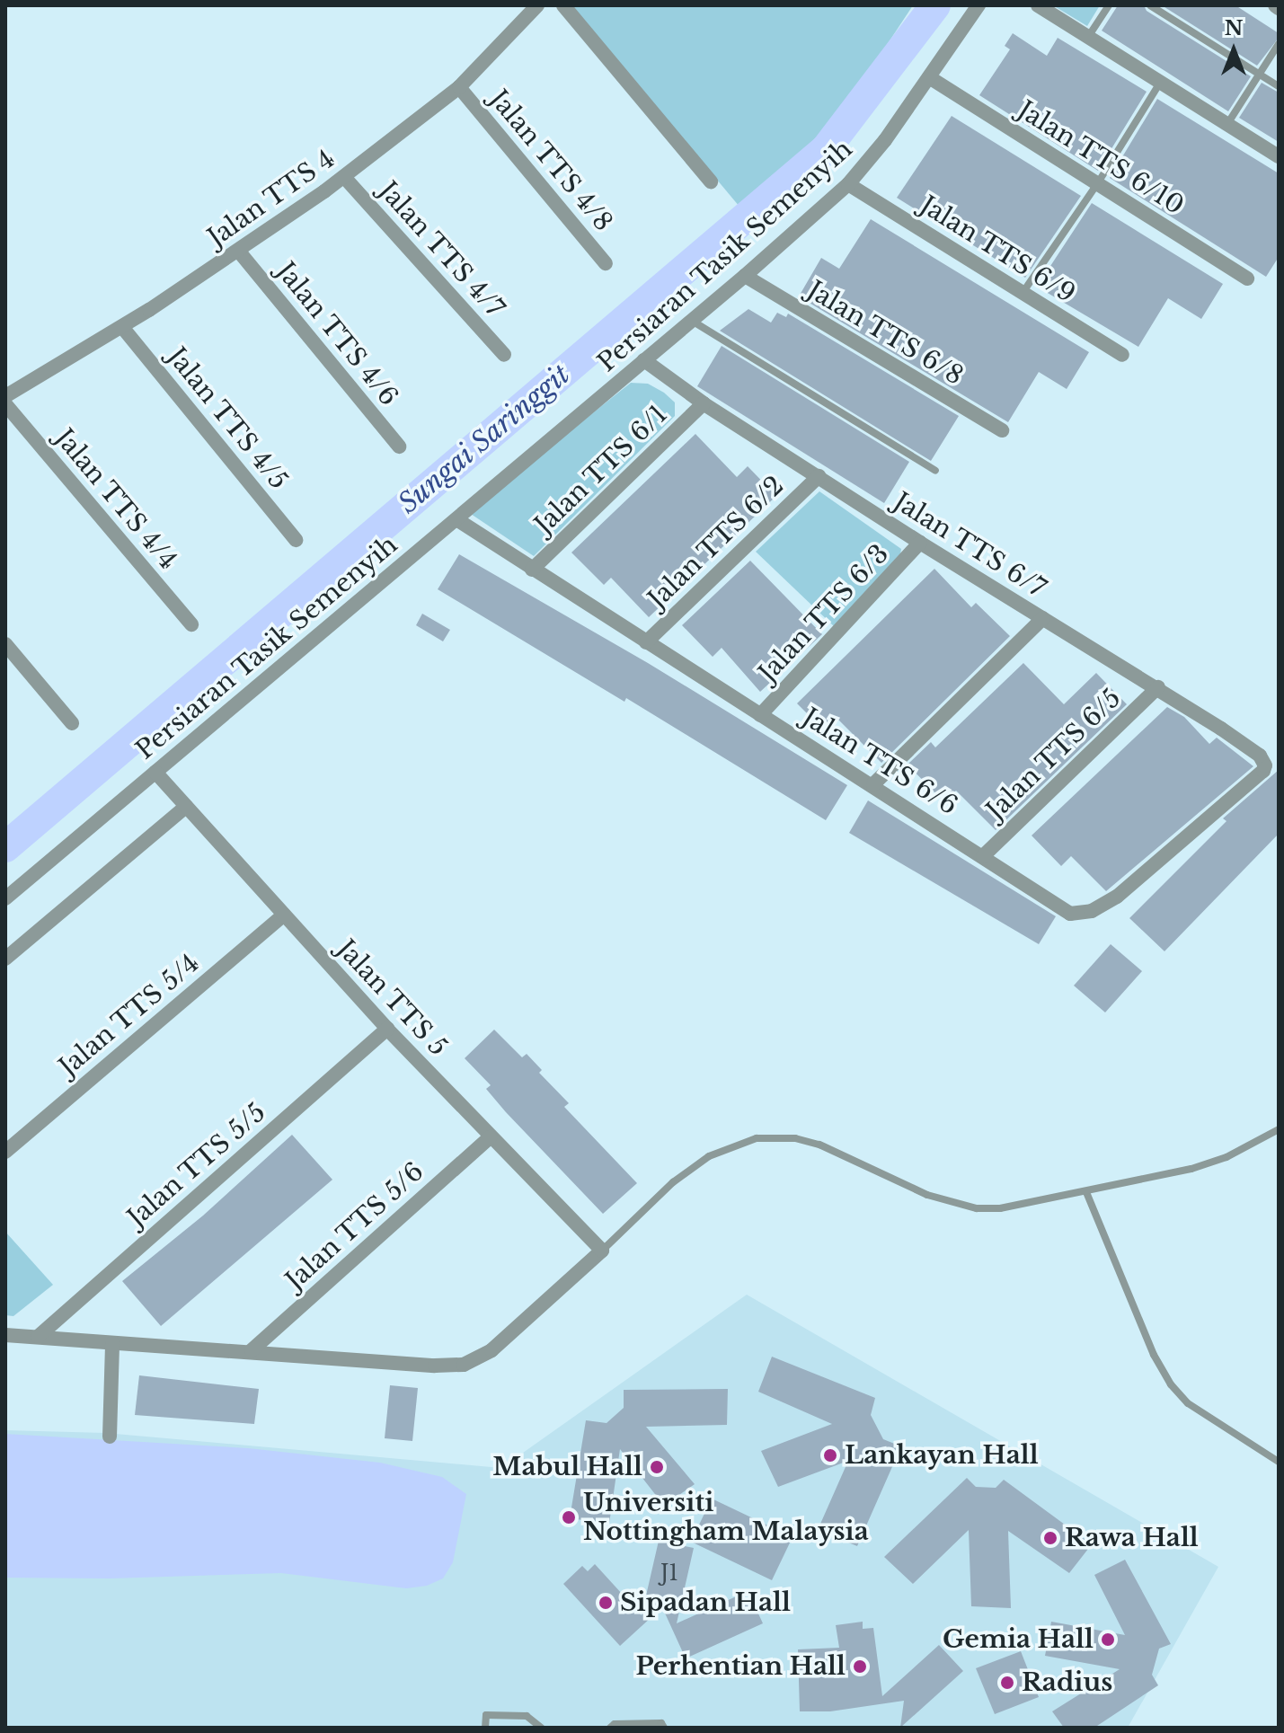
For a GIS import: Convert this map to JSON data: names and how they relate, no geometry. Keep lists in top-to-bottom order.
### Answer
{
  "streets": {
    "street": [
      "Jalan TTS 6/10",
      "Jalan TTS 4/8",
      "Jalan TTS 4",
      "Jalan TTS 4/7",
      "Jalan TTS 6/9",
      "Persiaran Tasik Semenyih",
      "Jalan TTS 6/8",
      "Jalan TTS 4/6",
      "Jalan TTS 4/5",
      "Jalan TTS 6/1",
      "Jalan TTS 4/4",
      "Jalan TTS 6/2",
      "Jalan TTS 6/7",
      "Jalan TTS 6/3",
      "Jalan TTS 6/5",
      "Jalan TTS 6/6",
      "Jalan TTS 5",
      "Jalan TTS 5/4",
      "Jalan TTS 5/5",
      "Jalan TTS 5/6"
    ]
  },
  "crossings": [
    ["Jalan TTS 6/10", "Persiaran Tasik Semenyih"],
    ["Jalan TTS 4/8", "Jalan TTS 4"],
    ["Jalan TTS 4", "Jalan TTS 4/7"],
    ["Jalan TTS 4", "Jalan TTS 4/6"],
    ["Jalan TTS 4", "Jalan TTS 4/5"],
    ["Jalan TTS 6/9", "Persiaran Tasik Semenyih"],
    ["Persiaran Tasik Semenyih", "Jalan TTS 6/8"],
    ["Persiaran Tasik Semenyih", "Jalan TTS 6/7"],
    ["Persiaran Tasik Semenyih", "Jalan TTS 6/6"],
    ["Persiaran Tasik Semenyih", "Jalan TTS 5"],
    ["Jalan TTS 6/1", "Jalan TTS 6/7"],
    ["Jalan TTS 6/1", "Jalan TTS 6/6"],
    ["Jalan TTS 6/2", "Jalan TTS 6/7"],
    ["Jalan TTS 6/2", "Jalan TTS 6/6"],
    ["Jalan TTS 6/7", "Jalan TTS 6/3"],
    ["Jalan TTS 6/7", "Jalan TTS 6/5"],
    ["Jalan TTS 6/7", "Jalan TTS 6/6"],
    ["Jalan TTS 6/3", "Jalan TTS 6/6"],
    ["Jalan TTS 6/5", "Jalan TTS 6/6"],
    ["Jalan TTS 5", "Jalan TTS 5/4"],
    ["Jalan TTS 5", "Jalan TTS 5/5"],
    ["Jalan TTS 5", "Jalan TTS 5/6"]
  ],
  "water": ["Sungai Saringgit"],
  "places": [
    "Lankayan Hall",
    "Mabul Hall",
    "Universiti Nottingham Malaysia",
    "Rawa Hall",
    "Sipadan Hall",
    "Gemia Hall",
    "Perhentian Hall",
    "Radius"
  ],
  "house_numbers": ["J1"],
  "north": "top"
}
